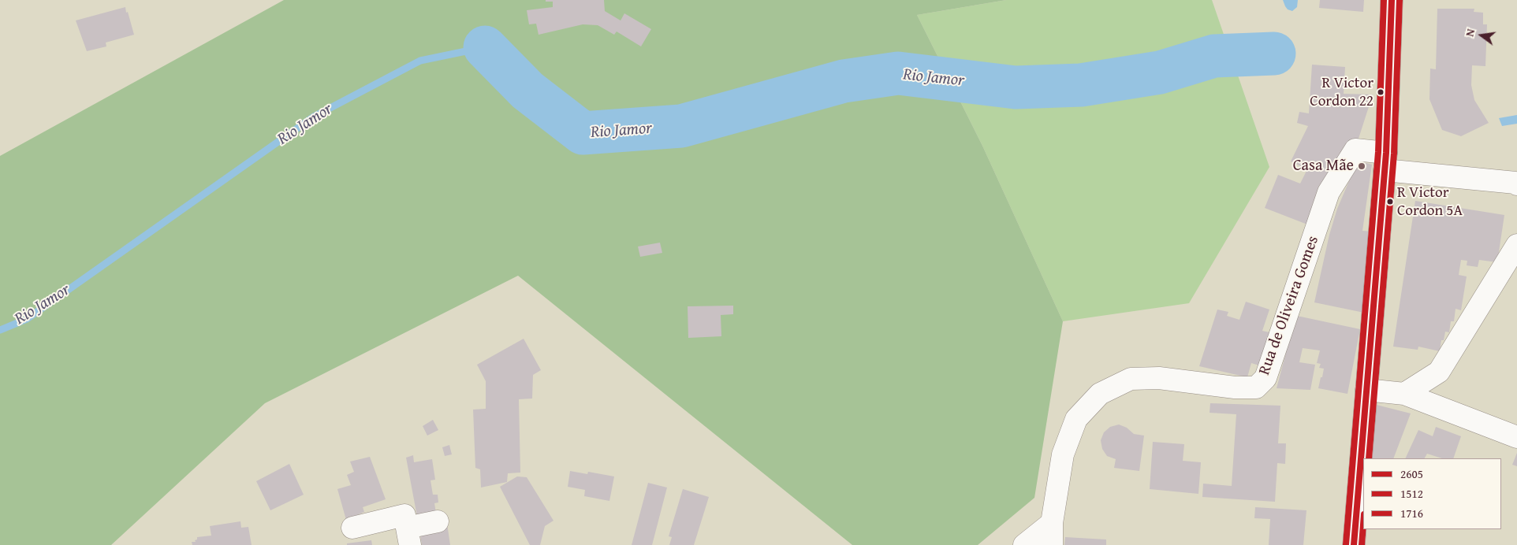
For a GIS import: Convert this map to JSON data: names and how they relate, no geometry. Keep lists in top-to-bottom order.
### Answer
{
  "streets": {
    "street": ["Rua de Oliveira Gomes"]
  },
  "water": ["Rio Jamor"],
  "places": ["R Victor Cordon 22", "Casa Mãe", "R Victor Cordon 5A"],
  "lines": ["transit line 2605", "transit line 1512", "transit line 1716"],
  "legend": ["2605", "1512", "1716"],
  "north": "left"
}
